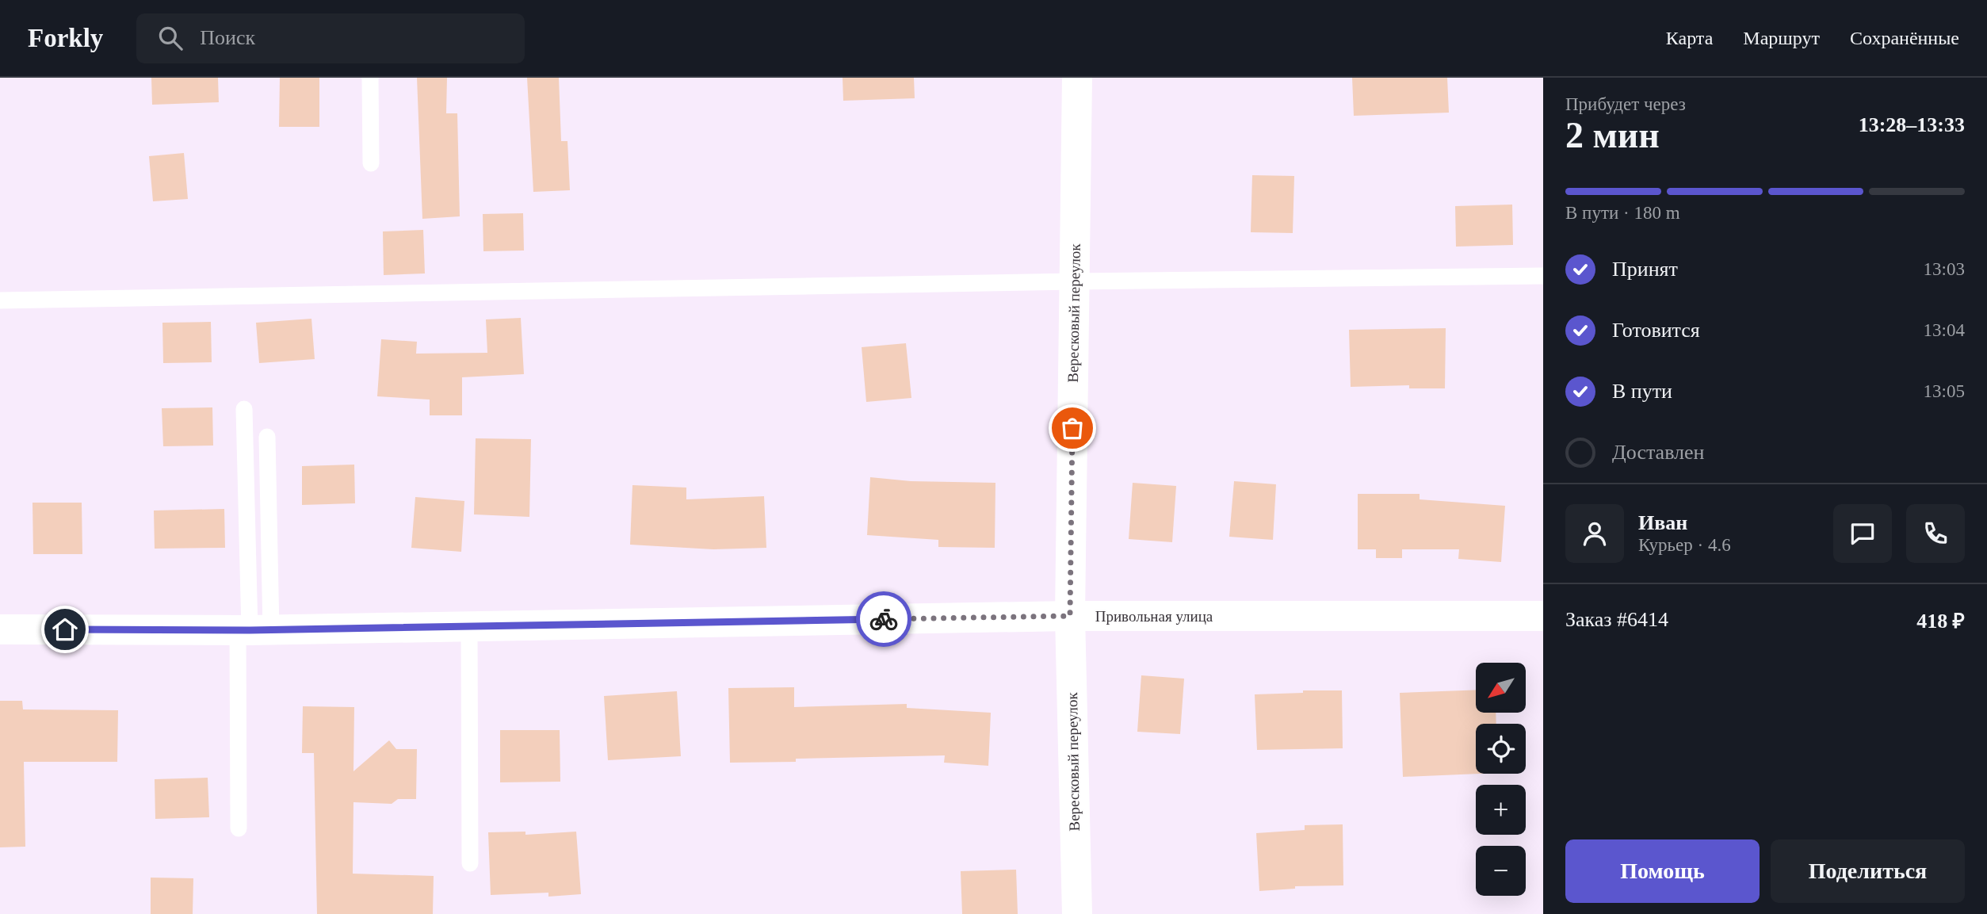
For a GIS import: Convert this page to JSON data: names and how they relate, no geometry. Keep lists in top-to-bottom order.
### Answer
{
  "streets": {
    "street": ["Вересковый переулок", "Привольная улица"]
  },
  "crossings": [
    ["Вересковый переулок", "Привольная улица"]
  ],
  "north": "bottom left",
  "page": {
    "header": "Forkly",
    "search": "Поиск",
    "nav": ["Карта", "Маршрут", "Сохранённые"],
    "heading": ["2 мин", "Прибудет через", "13:28–13:33"],
    "panel": [
      "Иван",
      "Курьер · 4.6",
      "Заказ #6414",
      "418 ₽"
    ],
    "bar": "В пути · 180 m",
    "list": [
      ["Принят", "13:03"],
      ["Готовится", "13:04"],
      ["В пути", "13:05"],
      "Доставлен"
    ],
    "map_buttons": ["+", "−"],
    "buttons": ["Помощь", "Поделиться"]
  }
}
